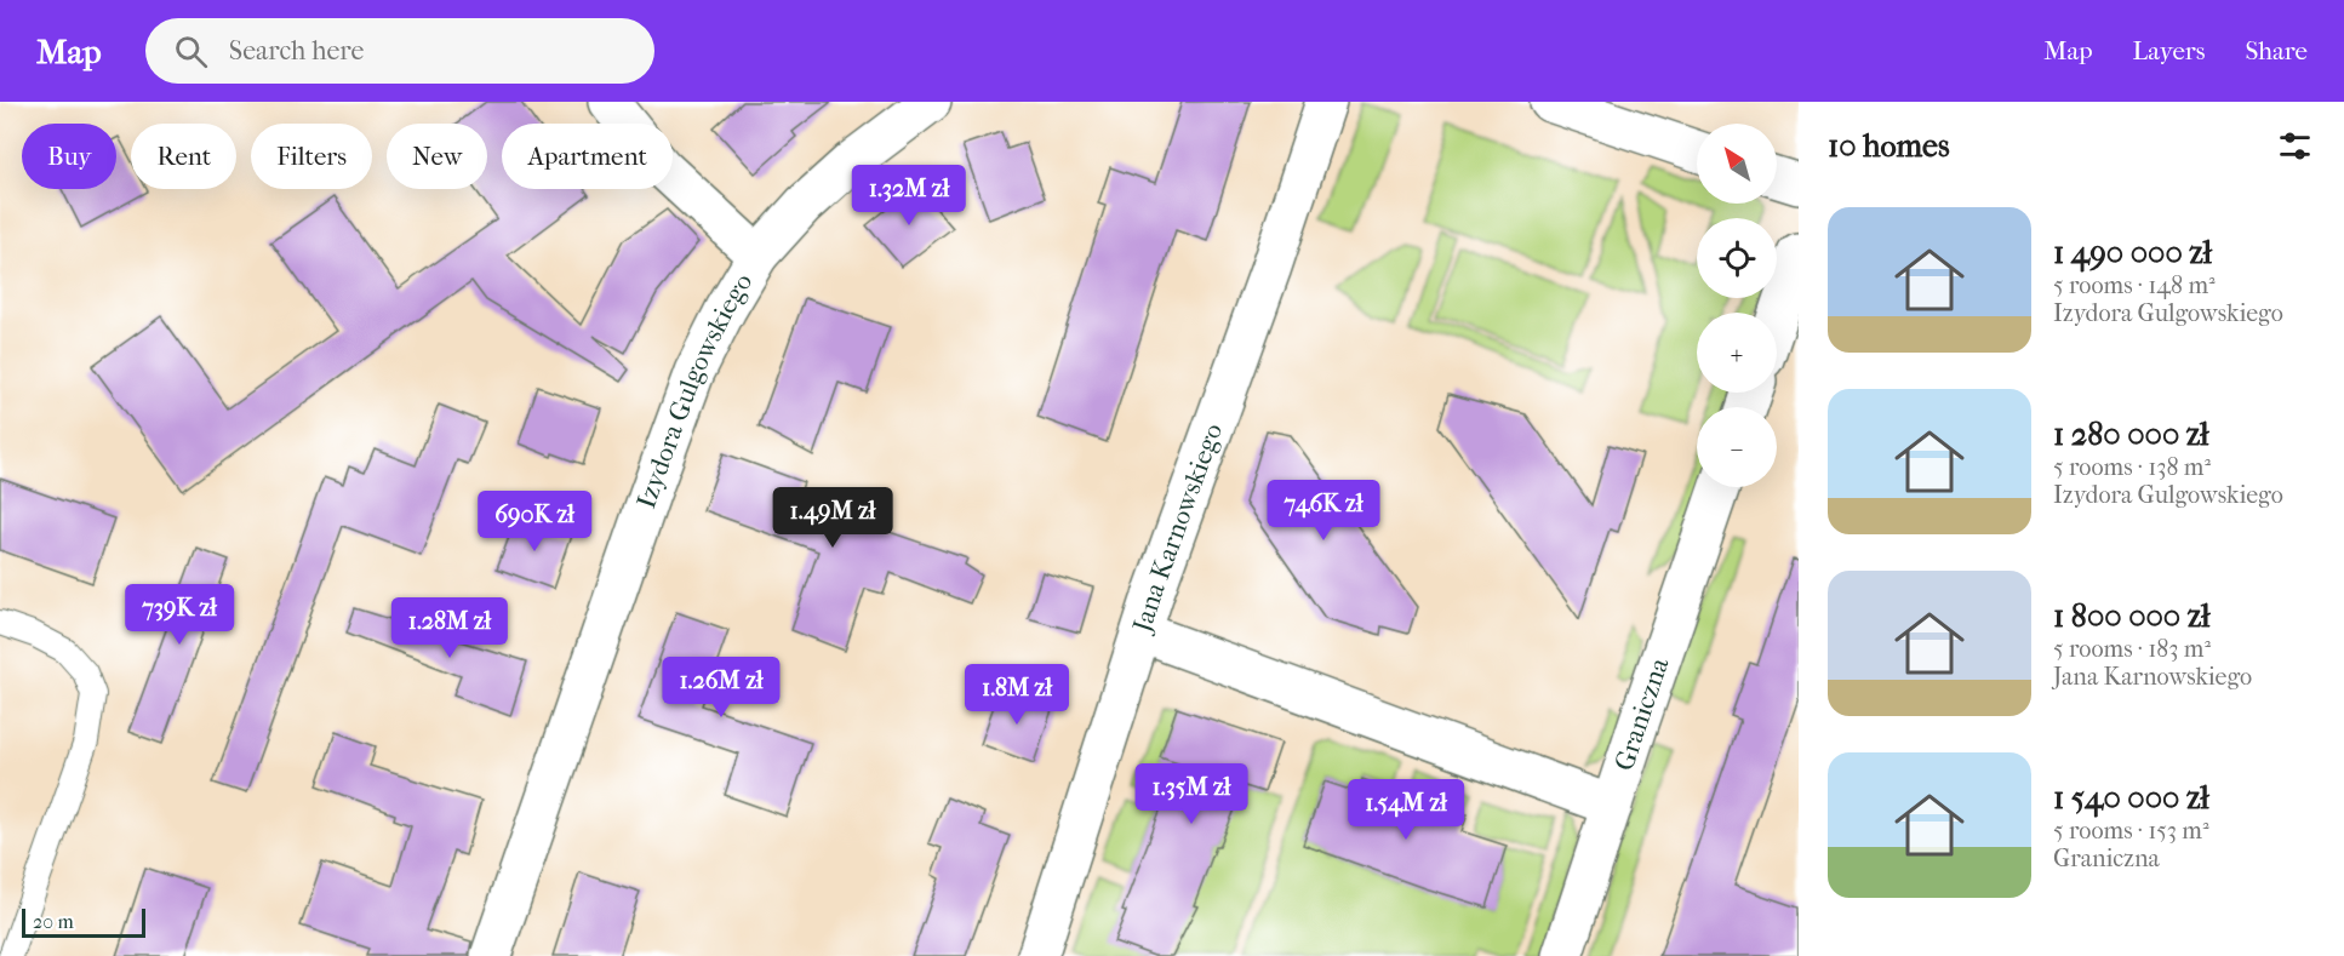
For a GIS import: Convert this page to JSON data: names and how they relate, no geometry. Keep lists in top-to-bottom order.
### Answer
{
  "streets": {
    "street": ["Izydora Gulgowskiego", "Jana Karnowskiego", "Graniczna"]
  },
  "scale_bar": "20 m",
  "north": "top left",
  "page": {
    "header": "Map",
    "search": "Search here",
    "nav": ["Map", "Layers", "Share"],
    "heading": "10 homes",
    "map_buttons": ["+", "−"],
    "chip": [
      "Buy",
      "Rent",
      "Filters",
      "New",
      "Apartment"
    ],
    "price": [
      "1.32M zł",
      "746K zł",
      "1.49M zł",
      "690K zł",
      "739K zł",
      "1.28M zł",
      "1.26M zł",
      "1.8M zł",
      "1.35M zł",
      "1.54M zł"
    ],
    "list": [
      {
        "name": "1 490 000 zł",
        "note": "5 rooms · 148 m² · Izydora Gulgowskiego"
      },
      {
        "name": "1 280 000 zł",
        "note": "5 rooms · 138 m² · Izydora Gulgowskiego"
      },
      {
        "name": "1 800 000 zł",
        "note": "5 rooms · 183 m² · Jana Karnowskiego"
      },
      {
        "name": "1 540 000 zł",
        "note": "5 rooms · 153 m² · Graniczna"
      }
    ],
    "scale": "20 m"
  }
}
